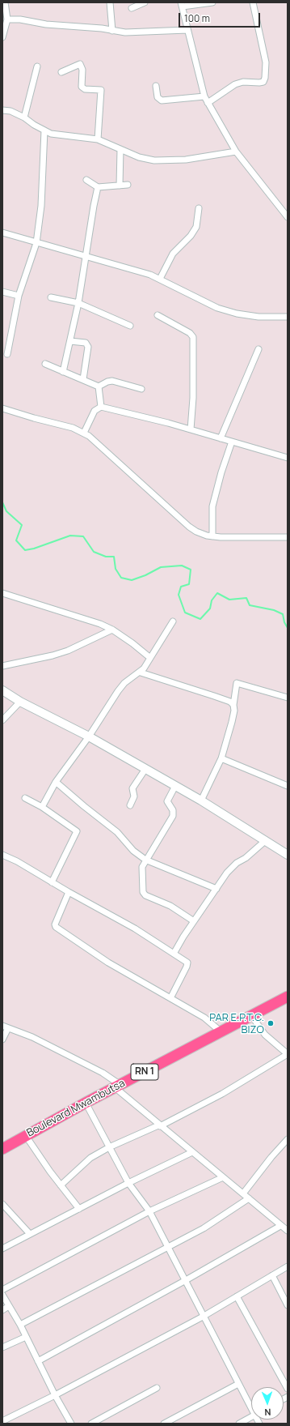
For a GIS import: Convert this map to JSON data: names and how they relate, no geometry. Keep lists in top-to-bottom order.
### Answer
{
  "streets": {
    "highway": ["RN 1", "Boulevard Mwambutsa"]
  },
  "places": ["PAR E.P.T.C. BIZO"],
  "scale_bar": "100 m",
  "north": "bottom"
}
